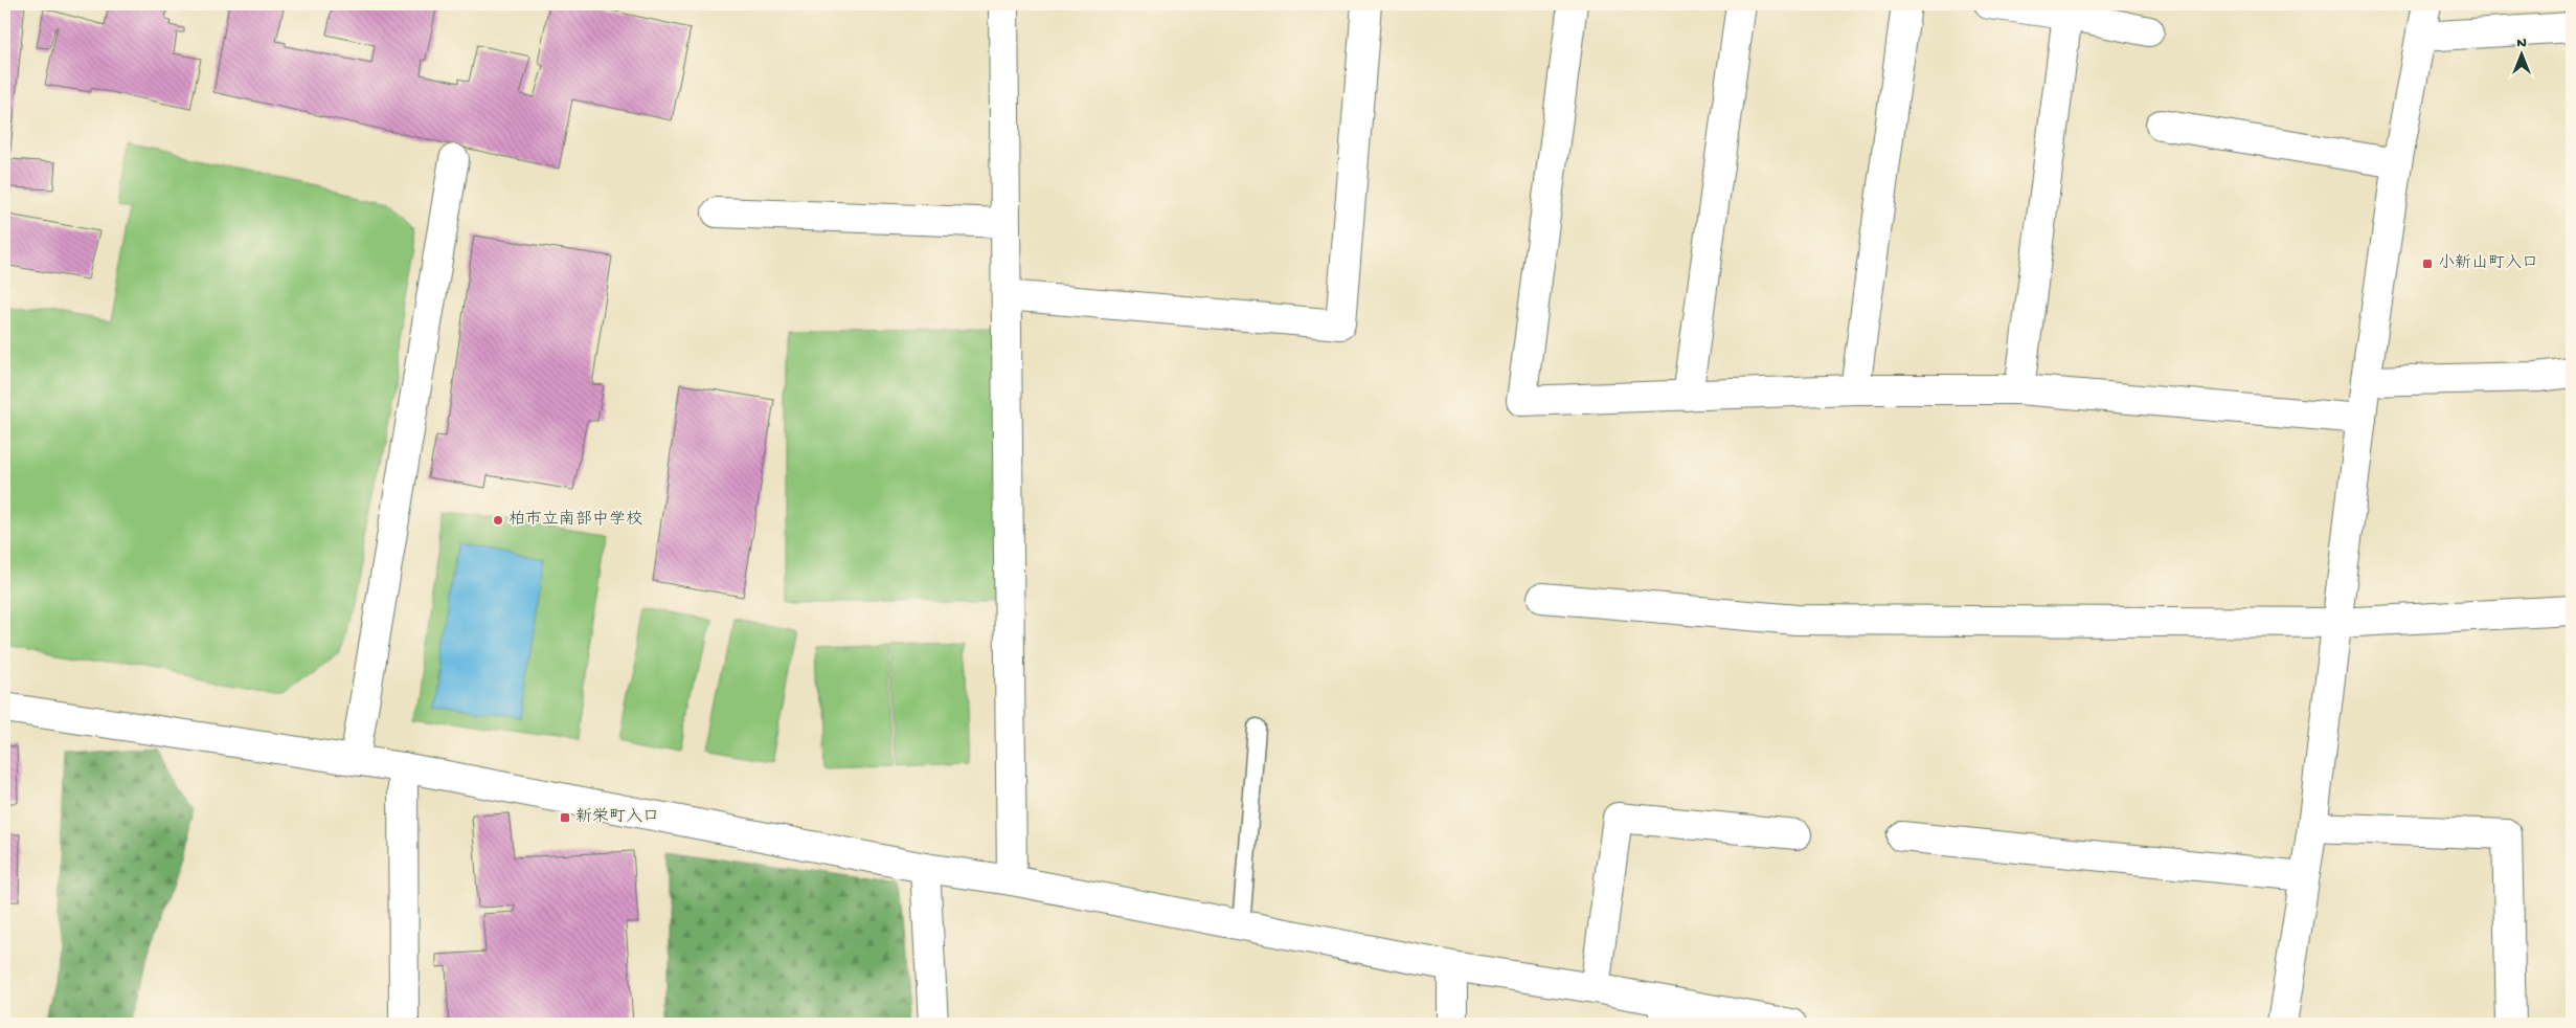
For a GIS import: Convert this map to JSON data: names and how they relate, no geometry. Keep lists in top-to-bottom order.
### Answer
{
  "places": {
    "transit": ["小新山町入口", "新栄町入口"],
    "other": ["柏市立南部中学校"]
  },
  "north": "top"
}
